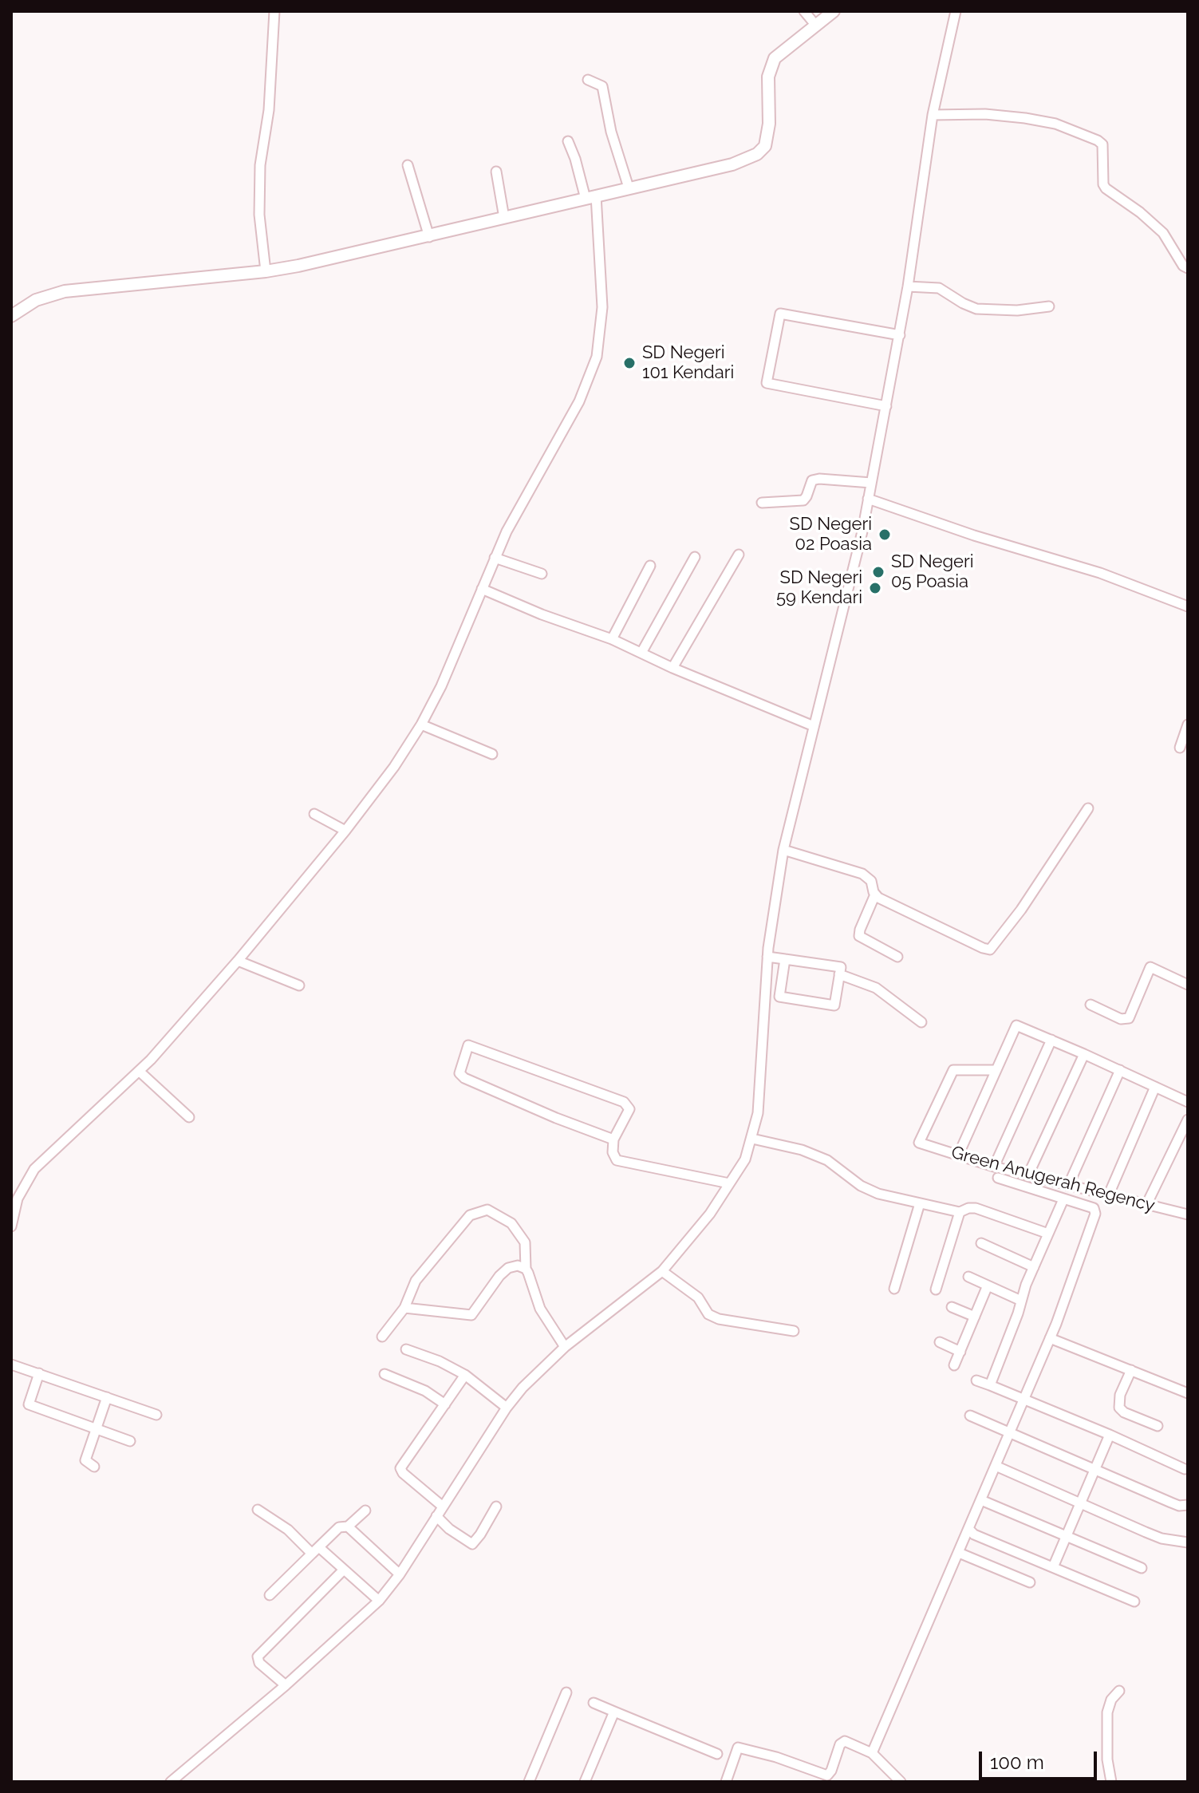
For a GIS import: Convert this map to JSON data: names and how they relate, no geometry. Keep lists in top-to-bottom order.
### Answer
{
  "streets": {
    "street": ["Green Anugerah Regency"]
  },
  "places": [
    "SD Negeri 101 Kendari",
    "SD Negeri 02 Poasia",
    "SD Negeri 05 Poasia",
    "SD Negeri 59 Kendari"
  ],
  "scale_bar": "100 m"
}
